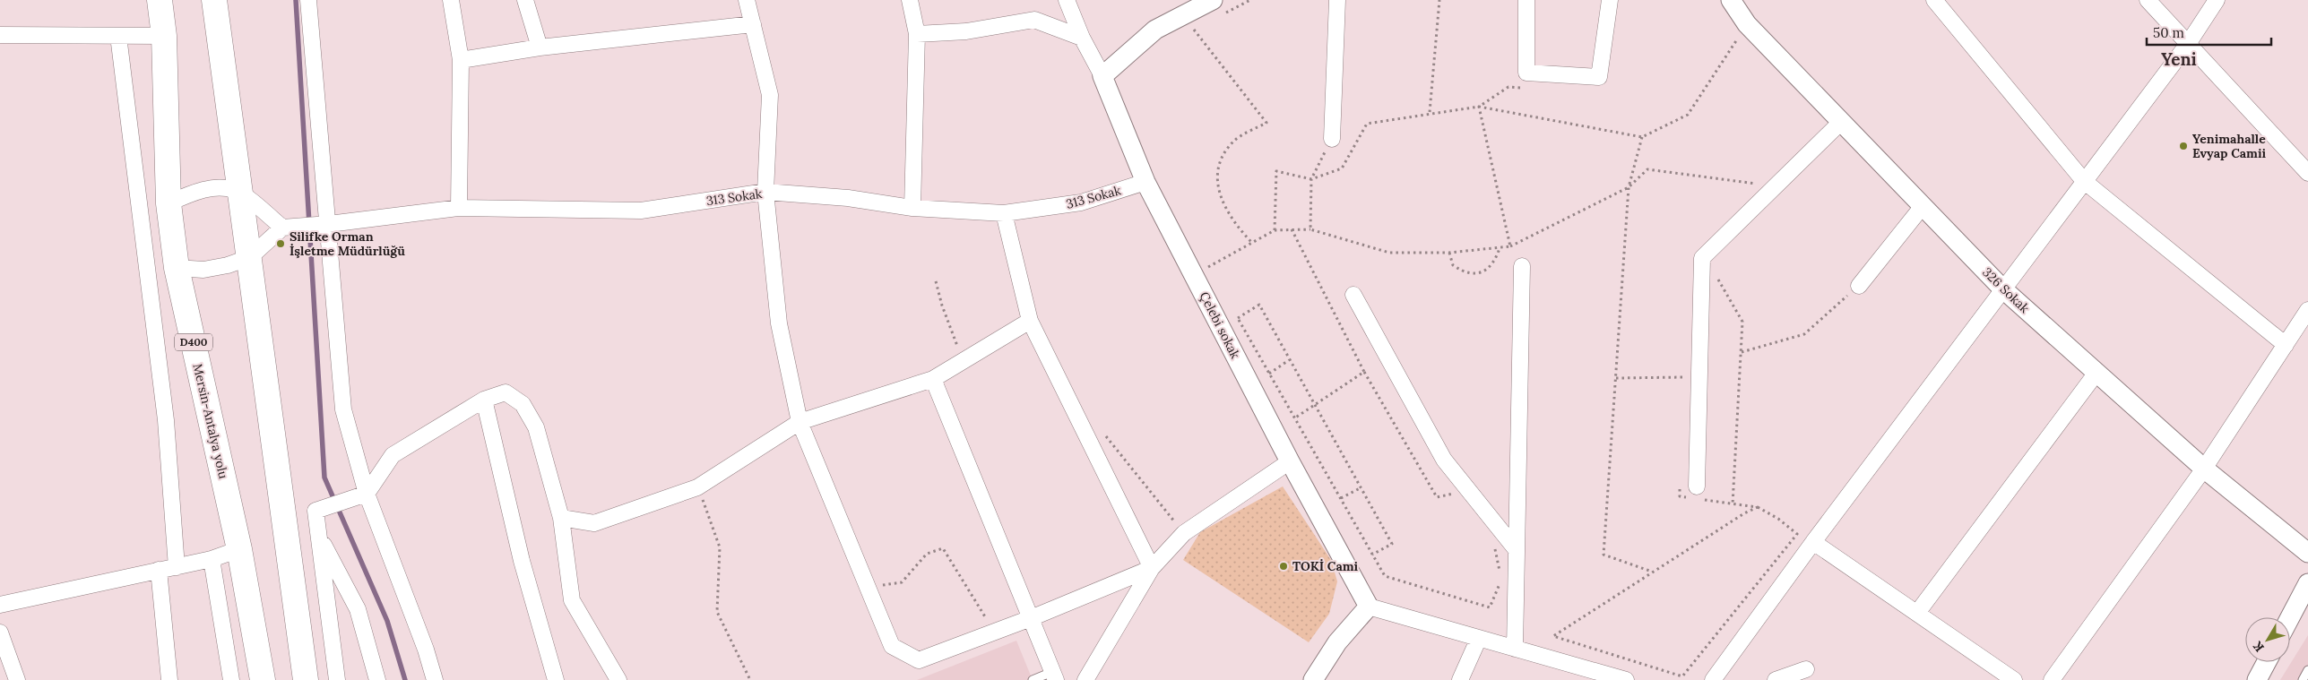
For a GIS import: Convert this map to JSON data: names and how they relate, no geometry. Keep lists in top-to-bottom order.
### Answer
{
  "streets": {
    "highway": ["D400", "Mersin-Antalya yolu"],
    "street": ["313 Sokak", "326 Sokak", "Çelebi sokak"]
  },
  "crossings": [
    ["313 Sokak", "Çelebi sokak"]
  ],
  "districts": ["Yeni"],
  "places": ["Yenimahalle Evyap Camii", "Silifke Orman İşletme Müdürlüğü", "TOKİ Cami"],
  "scale_bar": "50 m",
  "north": "bottom left"
}
